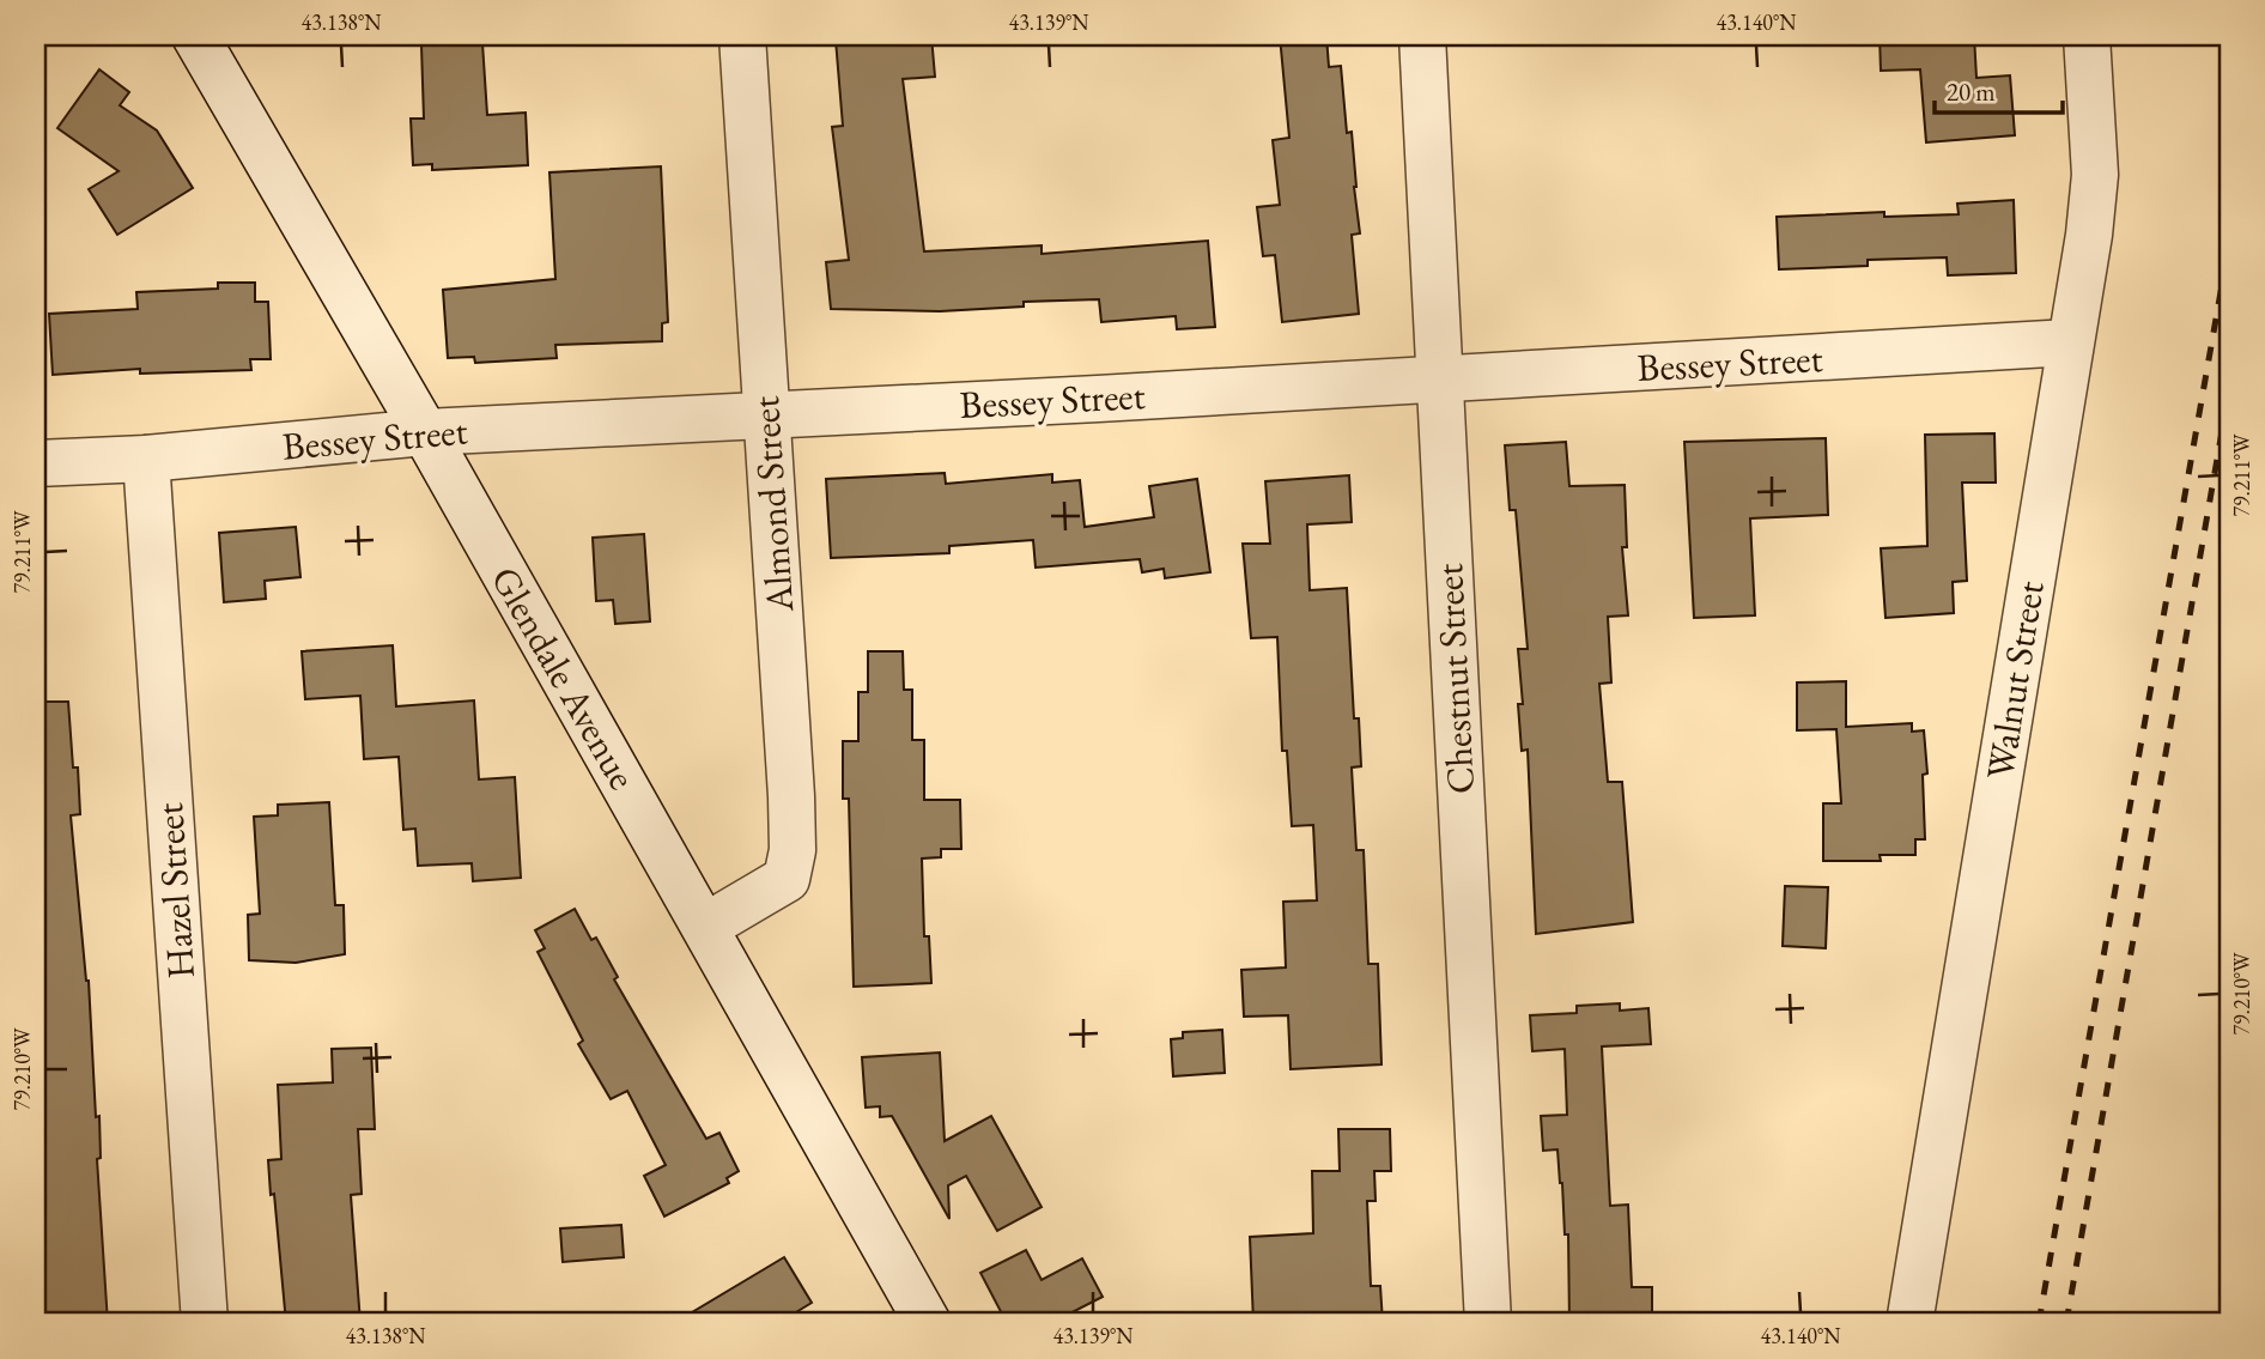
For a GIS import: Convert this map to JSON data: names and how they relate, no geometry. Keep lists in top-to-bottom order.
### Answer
{
  "streets": {
    "street": [
      "Bessey Street",
      "Almond Street",
      "Glendale Avenue",
      "Chestnut Street",
      "Walnut Street",
      "Hazel Street"
    ]
  },
  "crossings": [
    ["Bessey Street", "Almond Street"],
    ["Bessey Street", "Glendale Avenue"],
    ["Bessey Street", "Chestnut Street"],
    ["Bessey Street", "Walnut Street"],
    ["Bessey Street", "Hazel Street"],
    ["Almond Street", "Glendale Avenue"]
  ],
  "scale_bar": "20 m",
  "coordinates": [
    "43.138°N",
    "43.139°N",
    "43.140°N",
    "79.211°W",
    "79.210°W"
  ]
}
